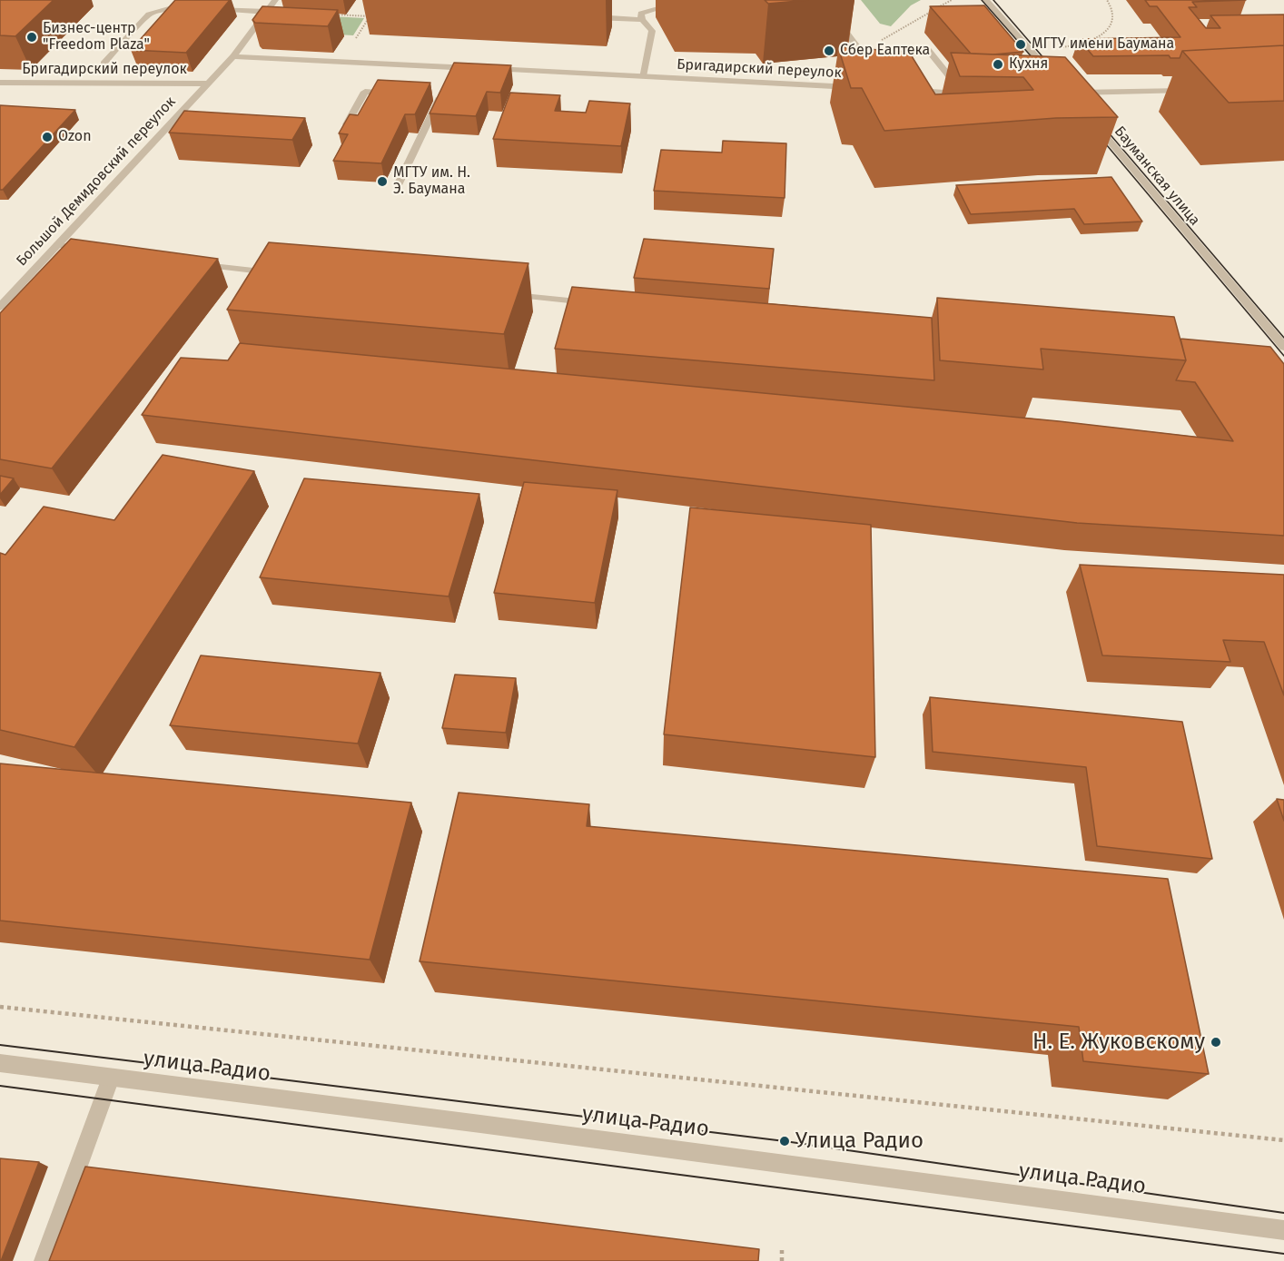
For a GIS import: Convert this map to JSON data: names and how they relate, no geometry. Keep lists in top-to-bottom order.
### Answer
{
  "streets": {
    "street": [
      "Бригадирский переулок",
      "Бауманская улица",
      "Большой Демидовский переулок",
      "улица Радио"
    ]
  },
  "crossings": [
    ["Бригадирский переулок", "Большой Демидовский переулок"]
  ],
  "places": [
    "Бизнес-центр \"Freedom Plaza\"",
    "МГТУ имени Баумана",
    "Сбер Еаптека",
    "Кухня",
    "Ozon",
    "МГТУ им. Н. Э. Баумана",
    "Н. Е. Жуковскому",
    "Улица Радио"
  ]
}
